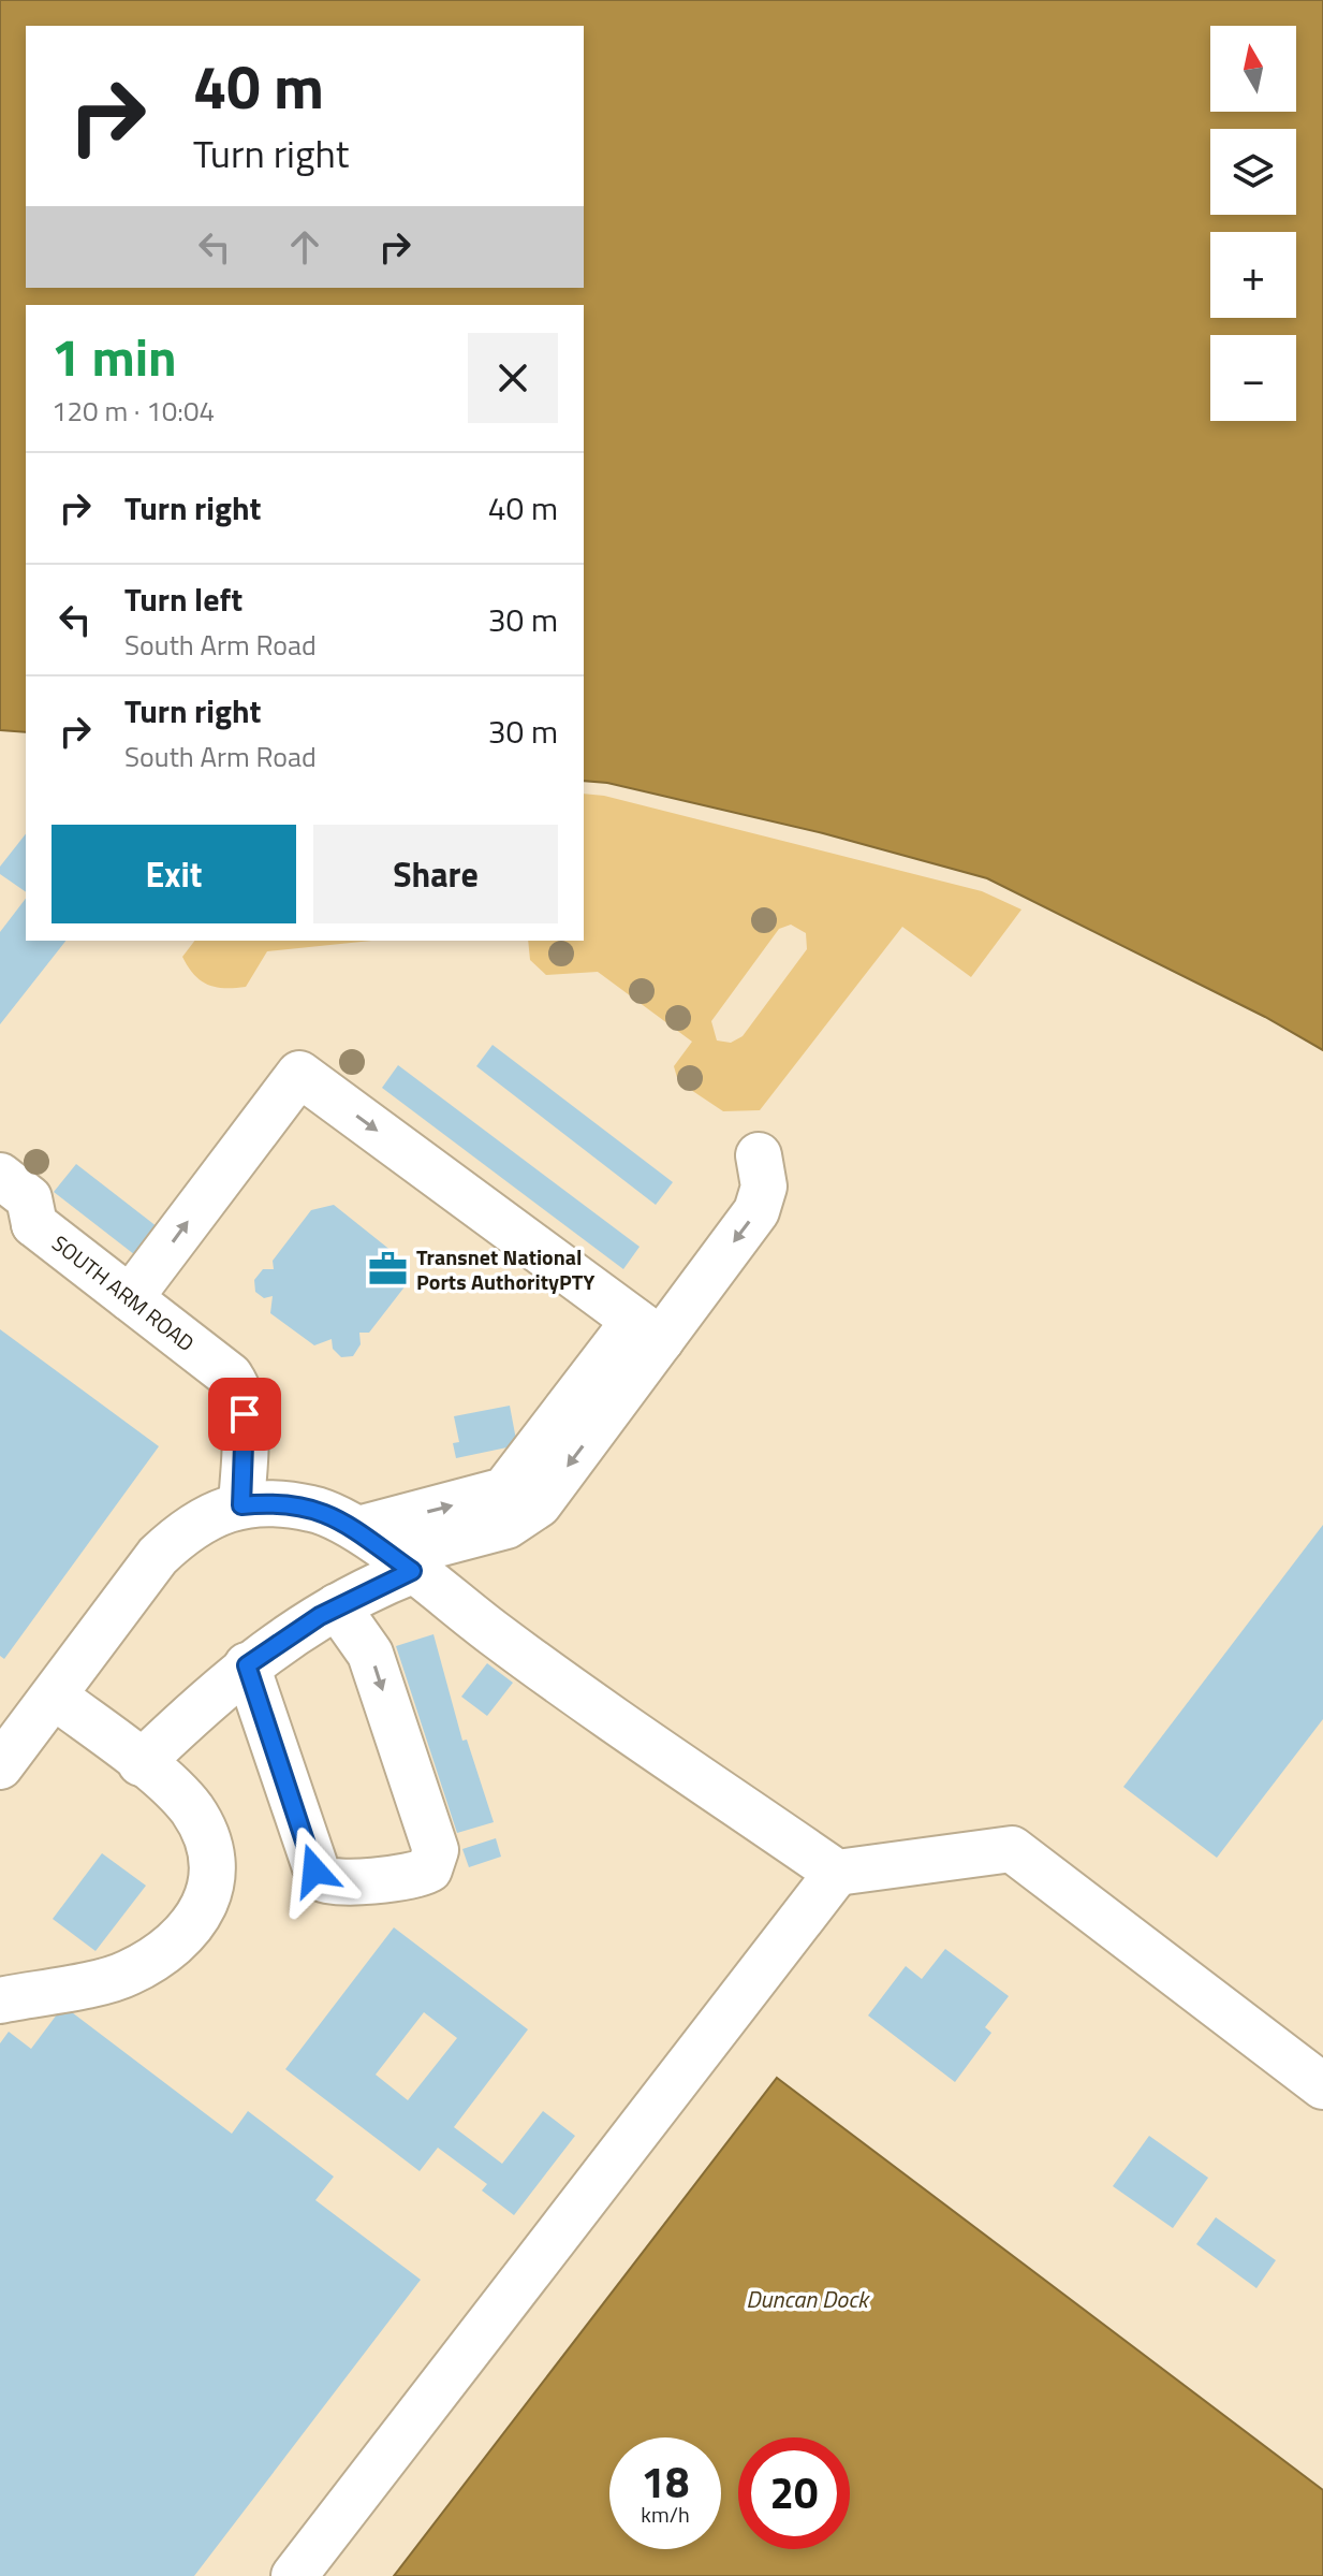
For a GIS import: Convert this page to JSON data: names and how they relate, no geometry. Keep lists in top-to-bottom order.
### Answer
{
  "streets": {
    "street": ["SOUTH ARM ROAD"]
  },
  "water": ["Duncan Dock"],
  "places": {
    "office": ["Transnet National Ports AuthorityPTY"]
  },
  "north": "top",
  "page": {
    "map_buttons": ["+", "−"],
    "turn": ["40 m", "Turn right"],
    "heading": ["1 min", "120 m · 10:04"],
    "list": [
      {
        "name": "Turn right",
        "value": "40 m"
      },
      {
        "name": "Turn left",
        "note": "South Arm Road",
        "value": "30 m"
      },
      {
        "name": "Turn right",
        "note": "South Arm Road",
        "value": "30 m"
      }
    ],
    "buttons": ["Exit", "Share"],
    "speed": "18 km/h",
    "limit": "20"
  }
}
